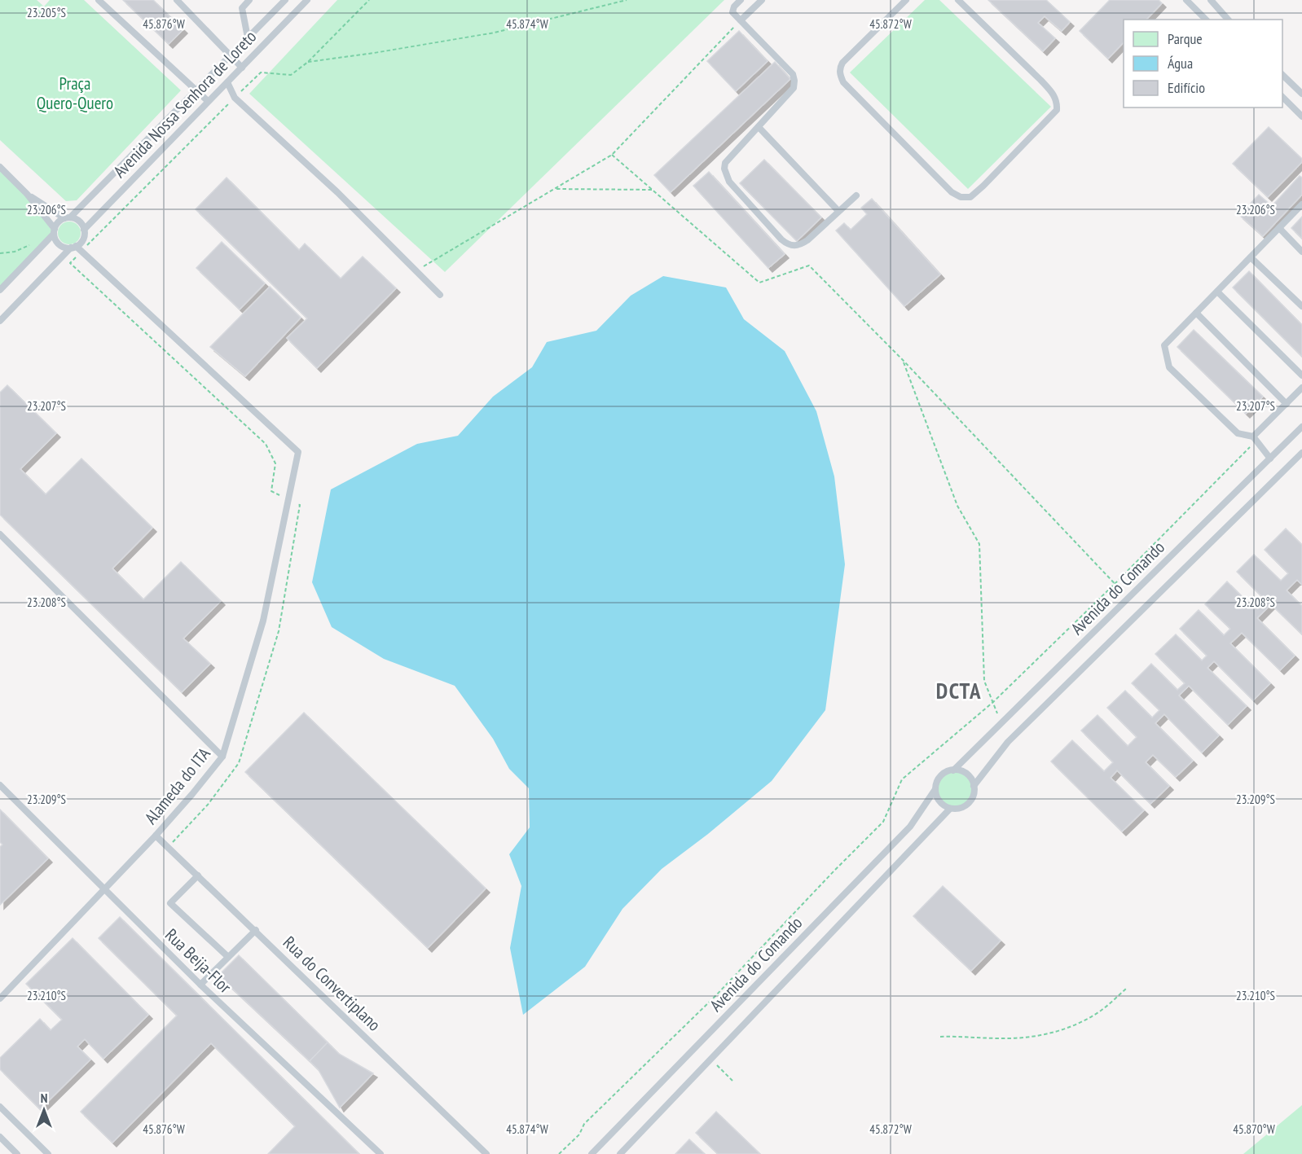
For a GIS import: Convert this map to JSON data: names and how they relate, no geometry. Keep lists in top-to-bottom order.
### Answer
{
  "streets": {
    "lane": [
      "Avenida Nossa Senhora de Loreto",
      "Avenida do Comando",
      "Alameda do ITA",
      "Rua Beija-Flor",
      "Rua do Convertiplano"
    ]
  },
  "crossings": [
    ["Avenida Nossa Senhora de Loreto", "Alameda do ITA"],
    ["Alameda do ITA", "Rua Beija-Flor"],
    ["Alameda do ITA", "Rua do Convertiplano"]
  ],
  "districts": ["DCTA"],
  "parks": ["Praça Quero-Quero"],
  "legend": ["Parque", "Água", "Edifício"],
  "north": "top",
  "coordinates": [
    "23.205°S",
    "45.876°W",
    "45.874°W",
    "45.872°W",
    "23.206°S",
    "23.207°S",
    "23.208°S",
    "23.209°S",
    "23.210°S",
    "45.870°W"
  ]
}
